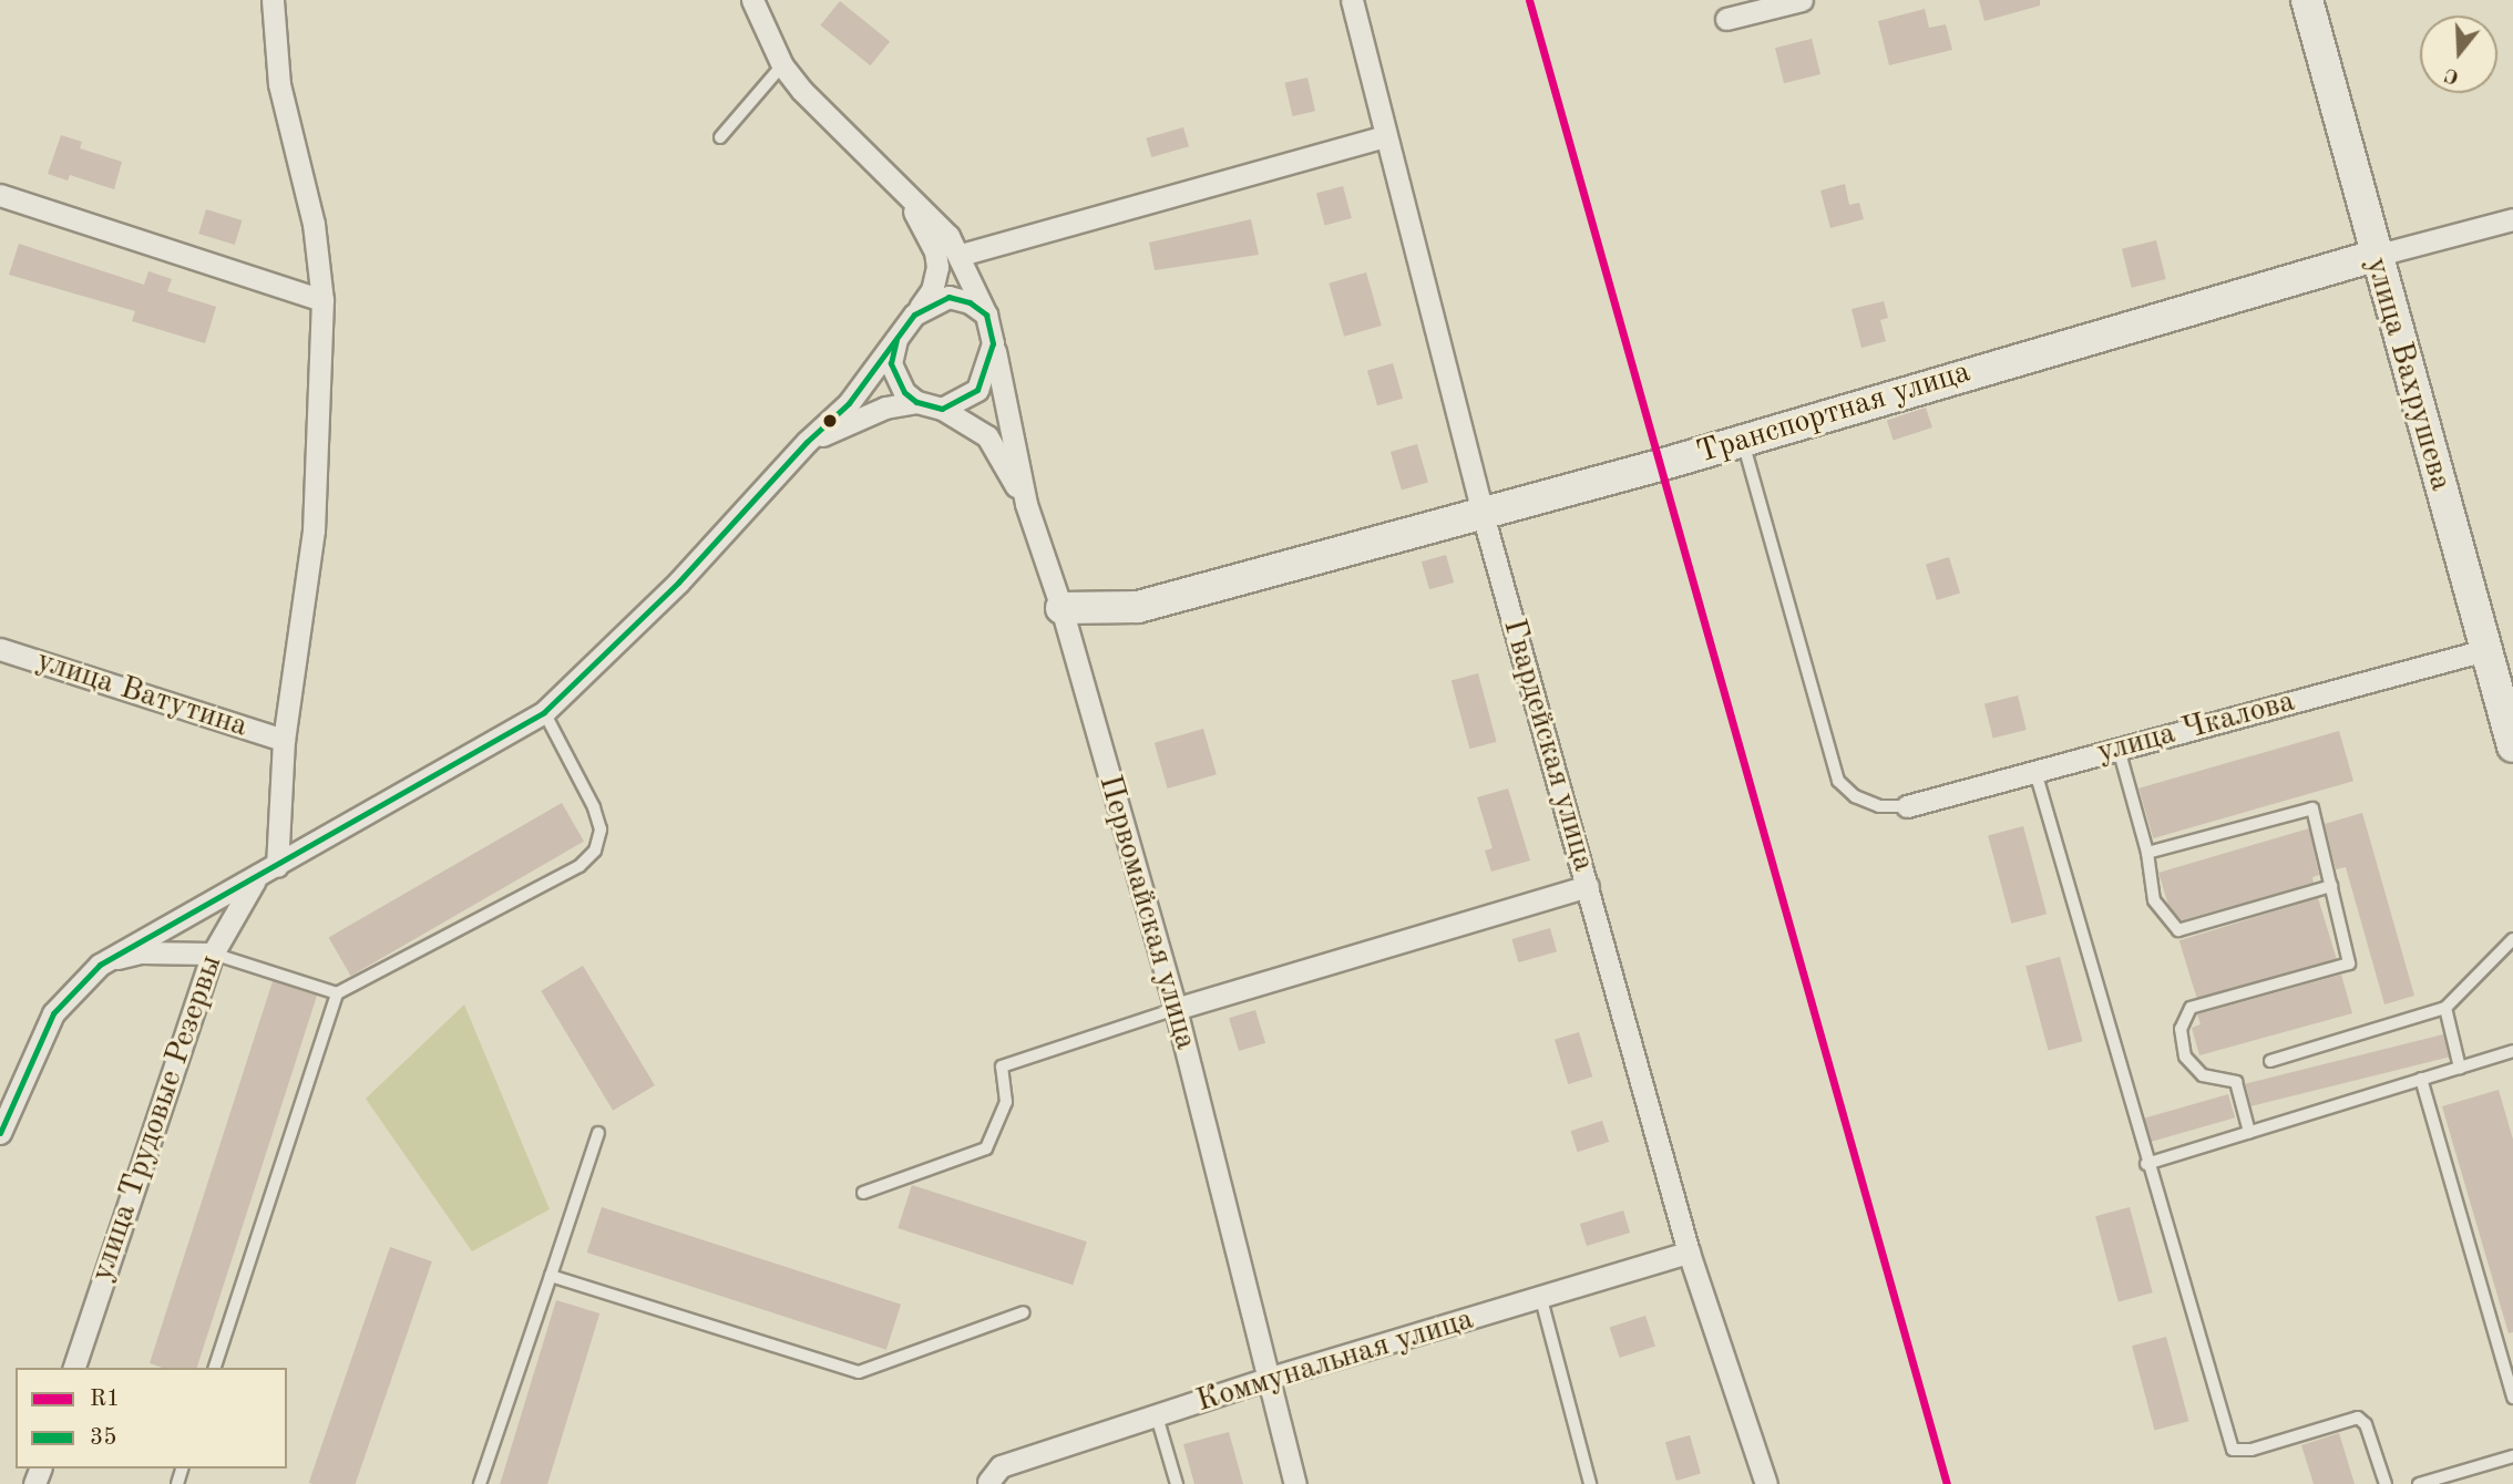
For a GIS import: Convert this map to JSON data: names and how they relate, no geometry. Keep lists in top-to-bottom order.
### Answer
{
  "streets": {
    "street": [
      "улица Вахрушева",
      "Транспортная улица",
      "улица Ватутина",
      "улица Чкалова",
      "Гвардейская улица",
      "Первомайская улица",
      "улица Трудовые Резервы",
      "Коммунальная улица"
    ]
  },
  "crossings": [
    ["улица Вахрушева", "Транспортная улица"],
    ["улица Вахрушева", "улица Чкалова"],
    ["Транспортная улица", "Гвардейская улица"],
    ["Транспортная улица", "Первомайская улица"],
    ["Гвардейская улица", "Коммунальная улица"],
    ["Первомайская улица", "Коммунальная улица"]
  ],
  "lines": ["transit line R1", "transit line 35"],
  "legend": ["R1", "35"],
  "north": "bottom"
}
